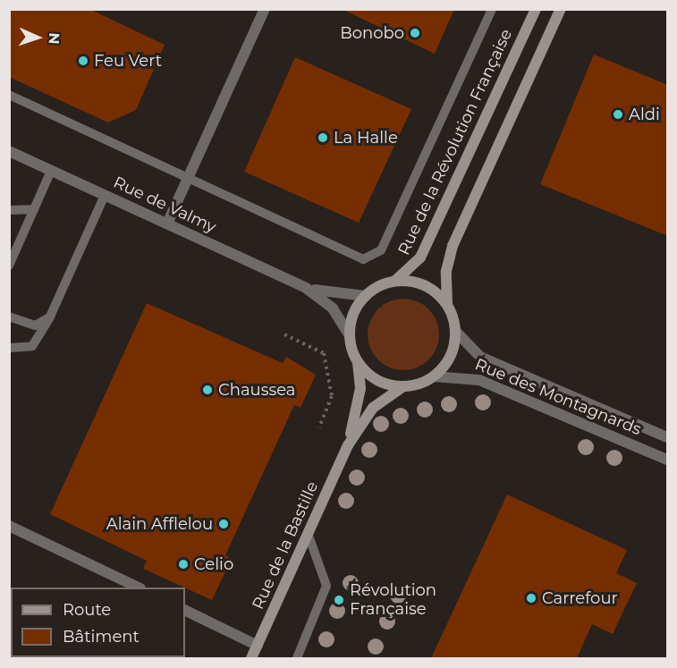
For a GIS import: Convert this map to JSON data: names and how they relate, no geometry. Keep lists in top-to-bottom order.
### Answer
{
  "streets": {
    "street": [
      "Rue de la Révolution Française",
      "Rue de Valmy",
      "Rue des Montagnards",
      "Rue de la Bastille"
    ]
  },
  "crossings": [
    ["Rue de la Révolution Française", "Rue de Valmy"],
    ["Rue de la Révolution Française", "Rue des Montagnards"],
    ["Rue de la Révolution Française", "Rue de la Bastille"],
    ["Rue de Valmy", "Rue des Montagnards"],
    ["Rue de Valmy", "Rue de la Bastille"],
    ["Rue des Montagnards", "Rue de la Bastille"]
  ],
  "places": [
    "Bonobo",
    "Feu Vert",
    "Aldi",
    "La Halle",
    "Chaussea",
    "Alain Afflelou",
    "Celio",
    "Carrefour",
    "Révolution Française"
  ],
  "legend": ["Route", "Bâtiment"],
  "north": "right"
}
